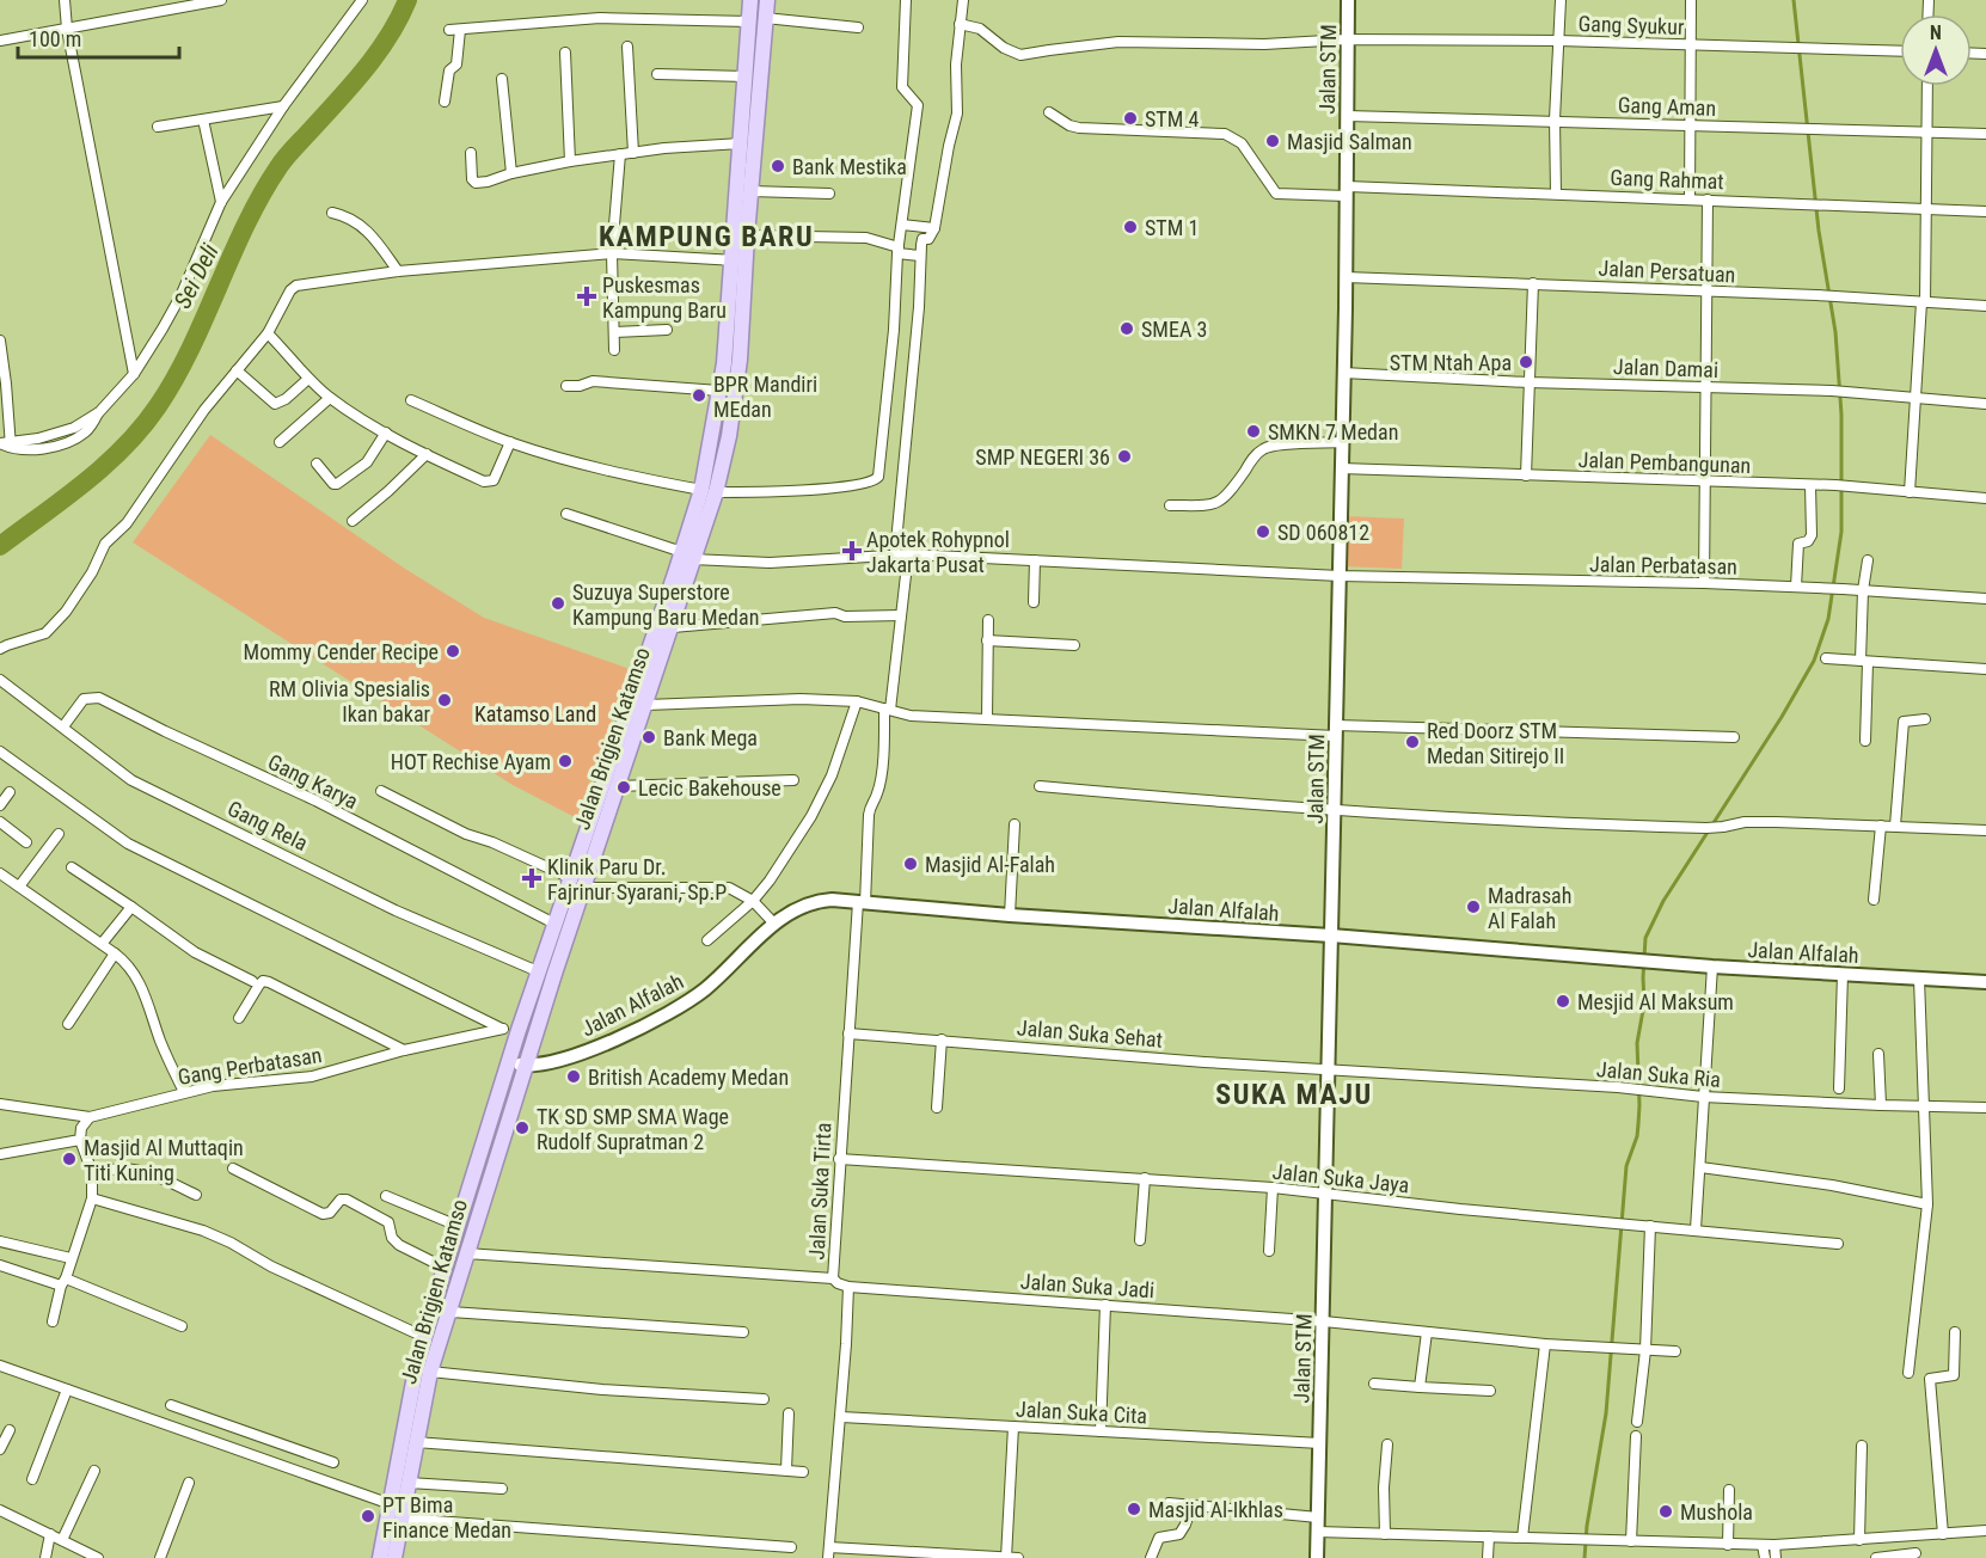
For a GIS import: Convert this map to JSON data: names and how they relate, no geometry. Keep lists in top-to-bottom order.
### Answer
{
  "streets": {
    "main road": ["Jalan Brigjen Katamso"],
    "street": [
      "Gang Syukur",
      "Jalan STM",
      "Gang Aman",
      "Gang Rahmat",
      "Jalan Persatuan",
      "Jalan Damai",
      "Jalan Pembangunan",
      "Jalan Perbatasan",
      "Gang Karya",
      "Gang Rela",
      "Jalan Alfalah",
      "Jalan Suka Sehat",
      "Gang Perbatasan",
      "Jalan Suka Ria",
      "Jalan Suka Jaya",
      "Jalan Suka Tirta",
      "Jalan Suka Jadi",
      "Jalan Suka Cita"
    ]
  },
  "crossings": [
    ["Gang Syukur", "Jalan STM"],
    ["Jalan STM", "Gang Aman"],
    ["Jalan STM", "Gang Rahmat"],
    ["Jalan STM", "Jalan Persatuan"],
    ["Jalan STM", "Jalan Damai"],
    ["Jalan STM", "Jalan Pembangunan"],
    ["Jalan STM", "Jalan Perbatasan"],
    ["Jalan STM", "Jalan Alfalah"],
    ["Jalan STM", "Jalan Suka Sehat"],
    ["Jalan STM", "Jalan Suka Ria"],
    ["Jalan STM", "Jalan Suka Jaya"],
    ["Jalan STM", "Jalan Suka Jadi"],
    ["Jalan STM", "Jalan Suka Cita"],
    ["Jalan Perbatasan", "Jalan Brigjen Katamso"],
    ["Jalan Perbatasan", "Jalan Suka Tirta"],
    ["Jalan Brigjen Katamso", "Gang Karya"],
    ["Jalan Brigjen Katamso", "Gang Rela"],
    ["Jalan Brigjen Katamso", "Jalan Alfalah"],
    ["Jalan Brigjen Katamso", "Gang Perbatasan"],
    ["Gang Karya", "Gang Rela"],
    ["Jalan Alfalah", "Jalan Suka Tirta"],
    ["Jalan Suka Sehat", "Jalan Suka Ria"],
    ["Jalan Suka Sehat", "Jalan Suka Tirta"],
    ["Jalan Suka Jaya", "Jalan Suka Tirta"],
    ["Jalan Suka Tirta", "Jalan Suka Jadi"]
  ],
  "districts": ["KAMPUNG BARU", "SUKA MAJU"],
  "water": ["Sei Deli"],
  "parks": ["Katamso Land"],
  "places": {
    "other": [
      "STM 4",
      "Masjid Salman",
      "Bank Mestika",
      "STM 1",
      "SMEA 3",
      "STM Ntah Apa",
      "BPR Mandiri MEdan",
      "SMKN 7 Medan",
      "SMP NEGERI 36",
      "SD 060812",
      "Suzuya Superstore Kampung Baru Medan",
      "Mommy Cender Recipe",
      "RM Olivia Spesialis Ikan bakar",
      "Bank Mega",
      "Red Doorz STM Medan Sitirejo II",
      "HOT Rechise Ayam",
      "Lecic Bakehouse",
      "Masjid Al-Falah",
      "Madrasah Al Falah",
      "Mesjid Al Maksum",
      "British Academy Medan",
      "TK SD SMP SMA Wage Rudolf Supratman 2",
      "Masjid Al Muttaqin Titi Kuning",
      "Masjid Al-Ikhlas",
      "Mushola",
      "PT Bima Finance Medan"
    ],
    "health": ["Puskesmas Kampung Baru", "Apotek Rohypnol Jakarta Pusat", "Klinik Paru Dr. Fajrinur Syarani, Sp.P"]
  },
  "scale_bar": "100 m",
  "north": "top"
}
